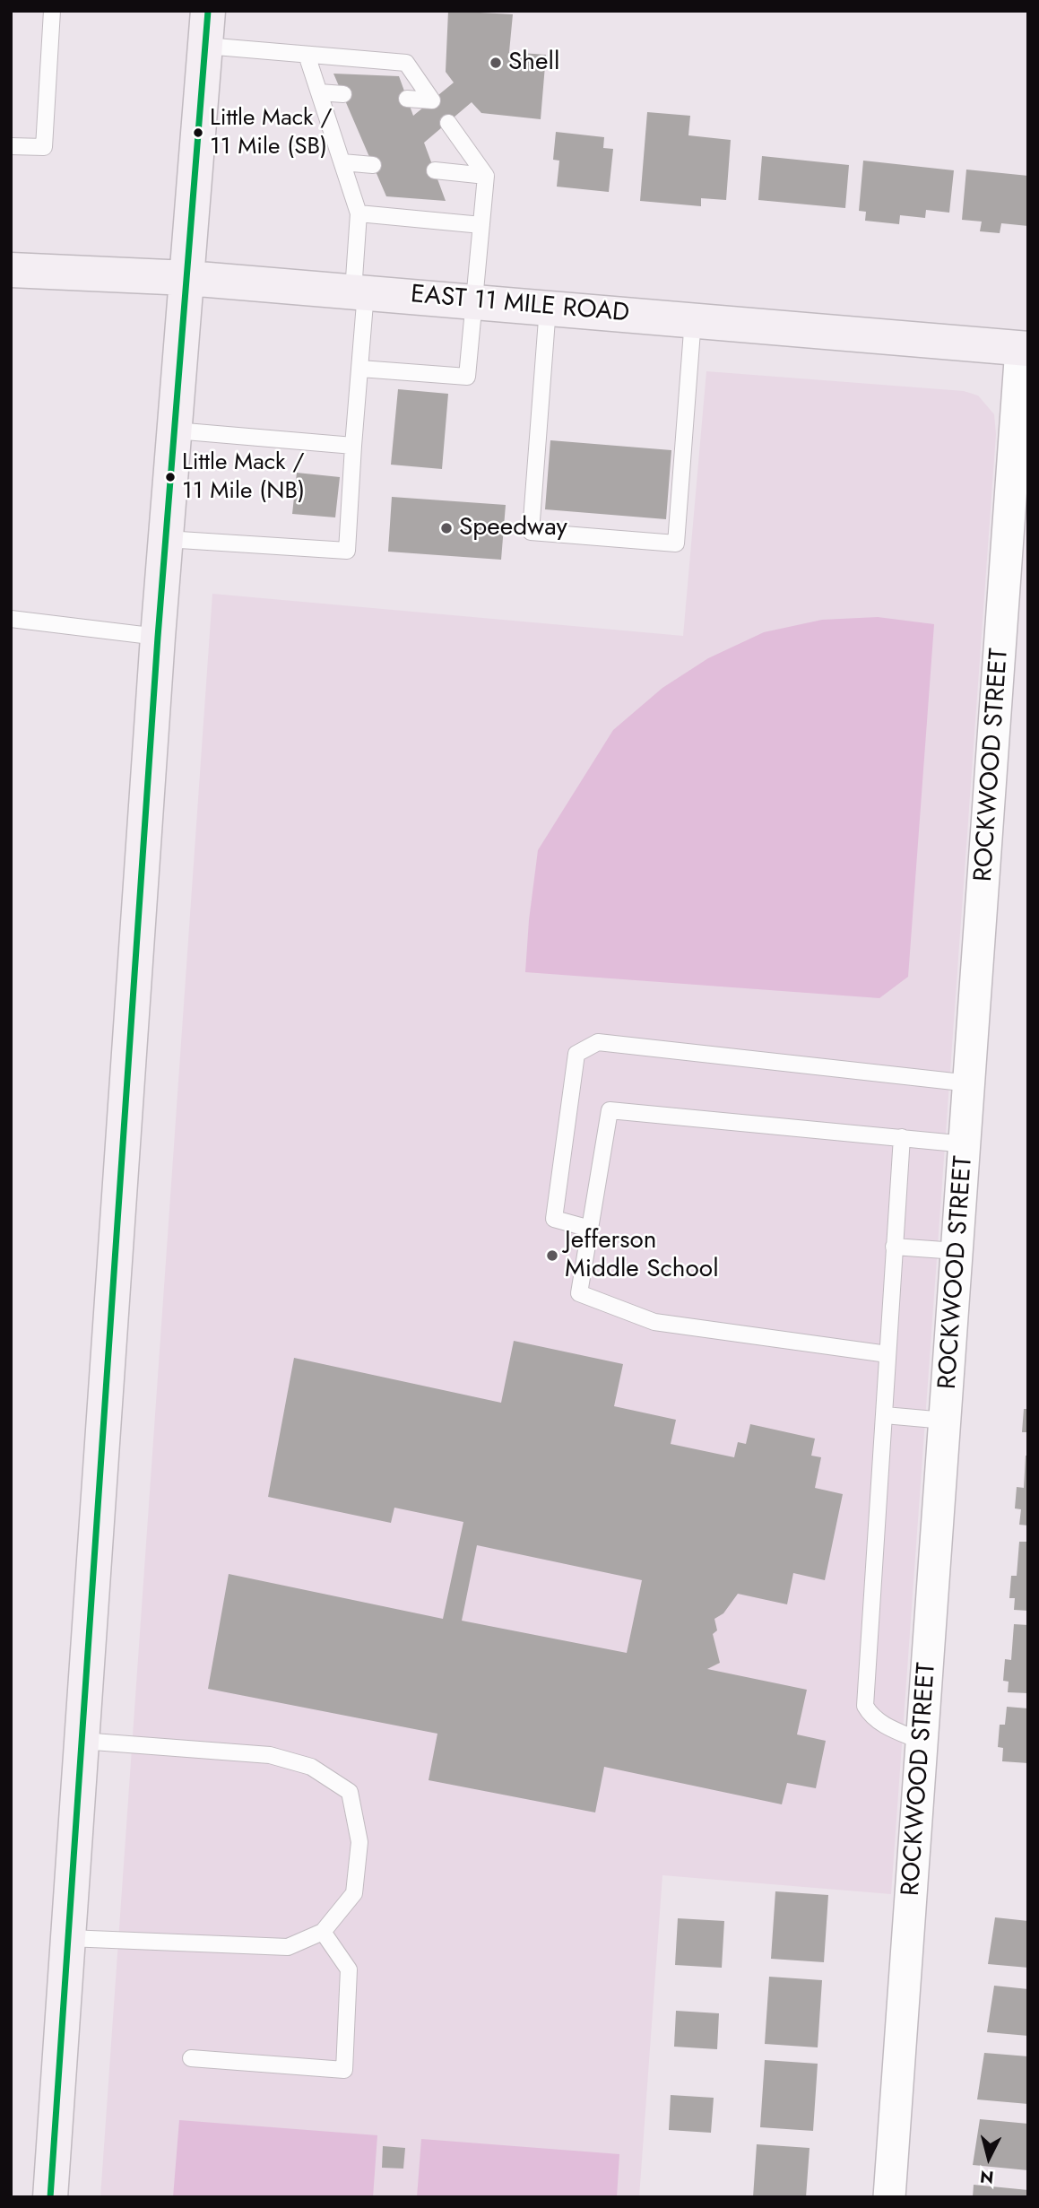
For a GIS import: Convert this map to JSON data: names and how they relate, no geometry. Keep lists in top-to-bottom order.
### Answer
{
  "streets": {
    "main road": ["EAST 11 MILE ROAD"],
    "street": ["ROCKWOOD STREET"]
  },
  "crossings": [
    ["EAST 11 MILE ROAD", "ROCKWOOD STREET"]
  ],
  "places": [
    "Shell",
    "Little Mack / 11 Mile (SB)",
    "Little Mack / 11 Mile (NB)",
    "Speedway",
    "Jefferson Middle School"
  ],
  "north": "bottom"
}
